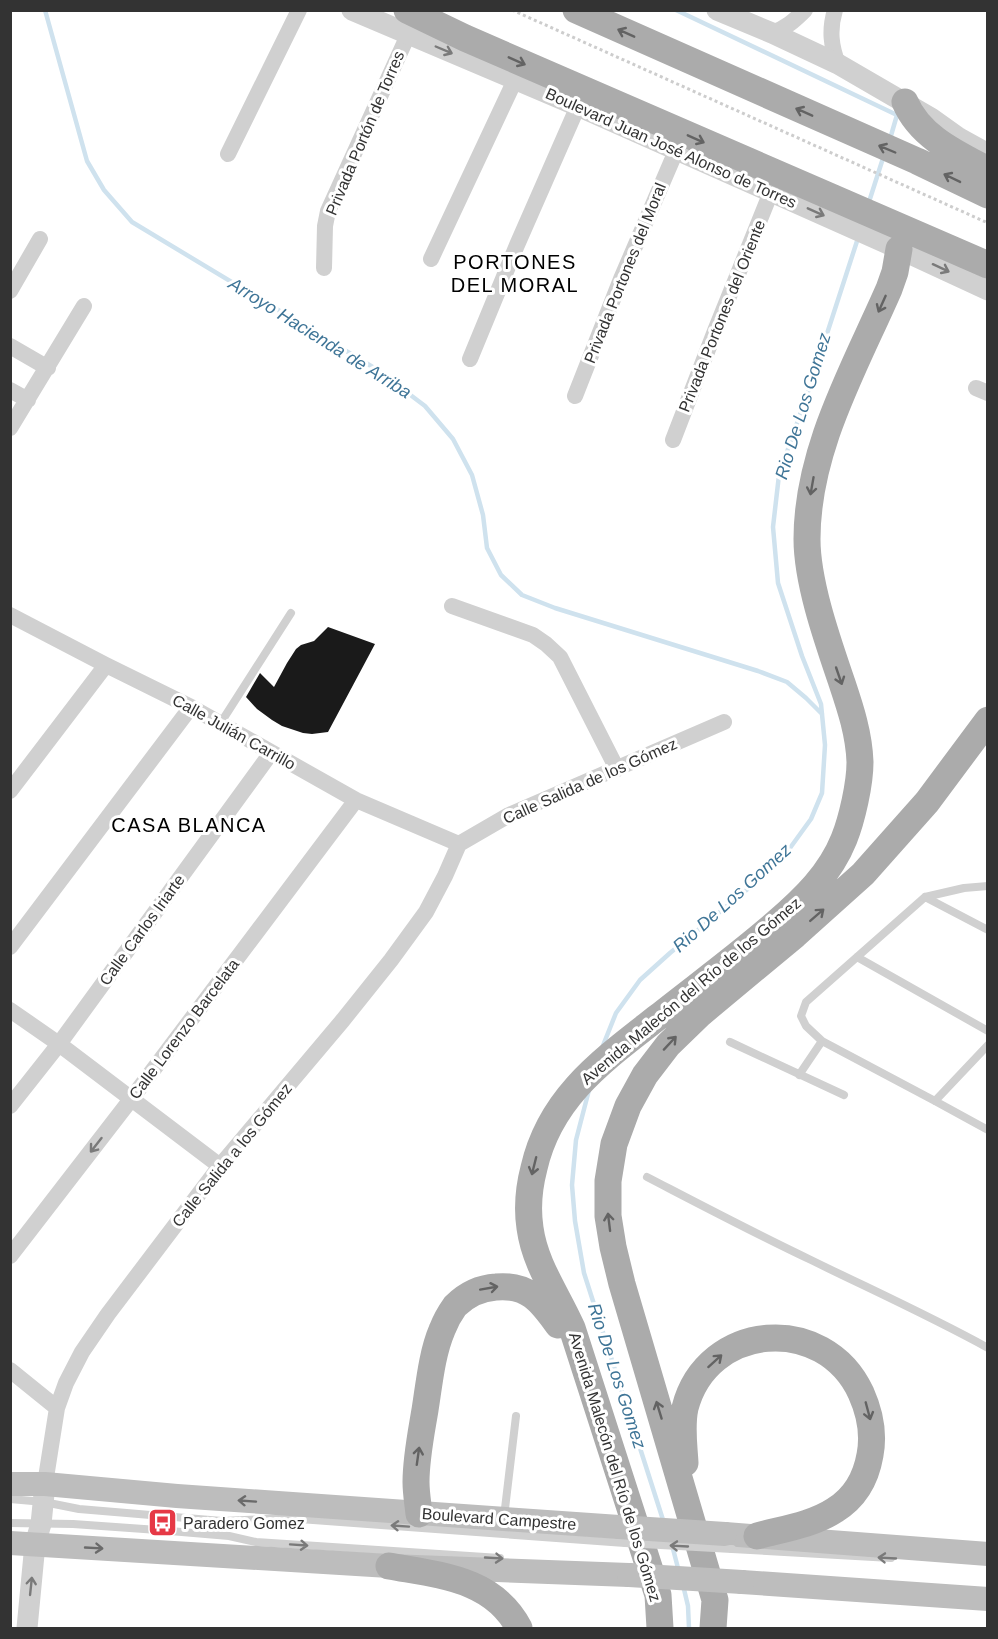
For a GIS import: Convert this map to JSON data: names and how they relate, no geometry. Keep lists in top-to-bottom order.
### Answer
{
  "streets": {
    "main road": ["Boulevard Juan José Alonso de Torres", "Avenida Malecón del Río de los Gómez", "Boulevard Campestre"],
    "street": [
      "Privada Portón de Torres",
      "Privada Portones del Moral",
      "Privada Portones del Oriente",
      "Calle Julián Carrillo",
      "Calle Salida de los Gómez",
      "Calle Carlos Iriarte",
      "Calle Lorenzo Barcelata",
      "Calle Salida a los Gómez"
    ]
  },
  "crossings": [
    ["Privada Portón de Torres", "Boulevard Juan José Alonso de Torres"],
    ["Boulevard Juan José Alonso de Torres", "Privada Portones del Moral"],
    ["Boulevard Juan José Alonso de Torres", "Privada Portones del Oriente"],
    ["Boulevard Juan José Alonso de Torres", "Avenida Malecón del Río de los Gómez"],
    ["Calle Julián Carrillo", "Calle Salida de los Gómez"],
    ["Calle Julián Carrillo", "Calle Carlos Iriarte"],
    ["Calle Julián Carrillo", "Calle Lorenzo Barcelata"],
    ["Calle Julián Carrillo", "Calle Salida a los Gómez"],
    ["Calle Salida de los Gómez", "Calle Salida a los Gómez"],
    ["Calle Salida a los Gómez", "Boulevard Campestre"]
  ],
  "districts": ["PORTONES DEL MORAL", "CASA BLANCA"],
  "water": ["Arroyo Hacienda de Arriba", "Rio De Los Gomez"],
  "places": {
    "bus stop": ["Paradero Gomez"]
  }
}
